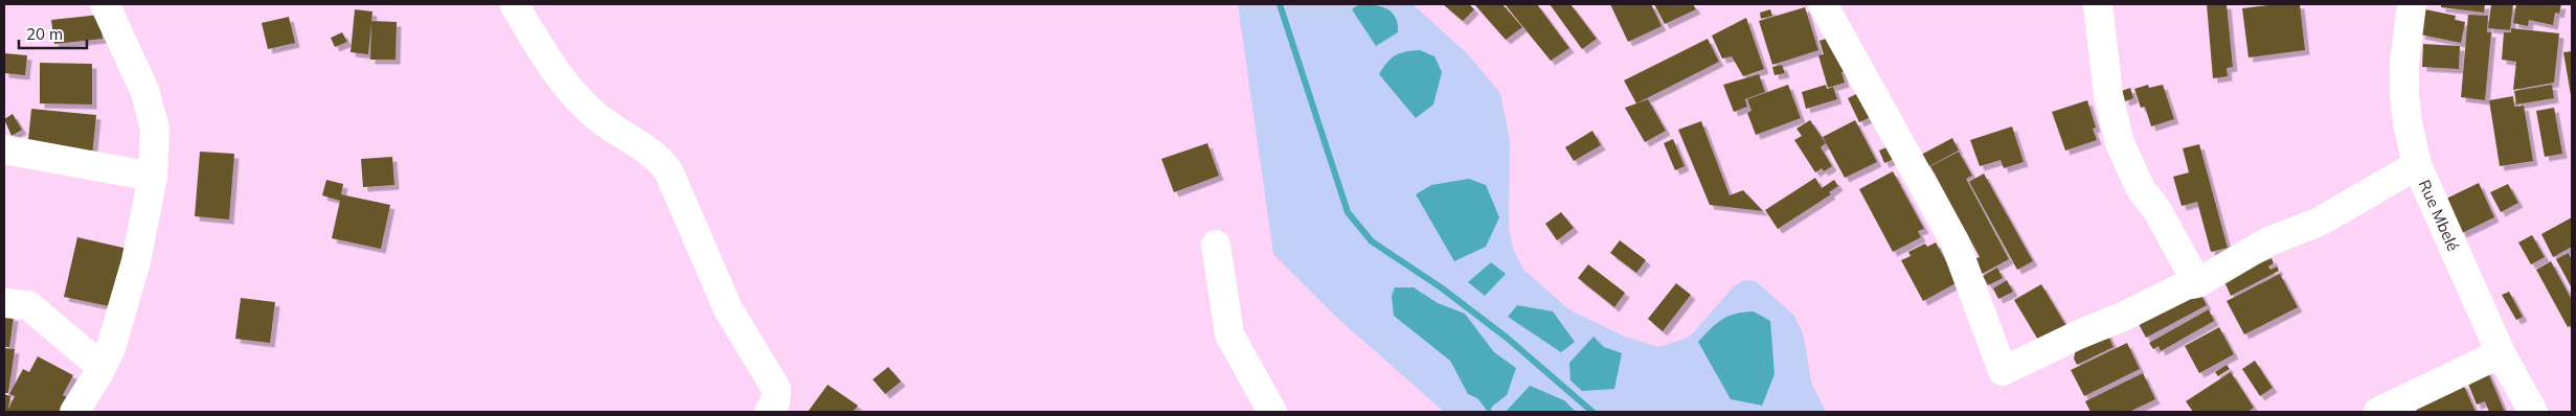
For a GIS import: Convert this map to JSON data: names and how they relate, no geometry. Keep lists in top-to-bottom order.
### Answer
{
  "streets": {
    "street": ["Rue Mbelé"]
  },
  "scale_bar": "20 m"
}
